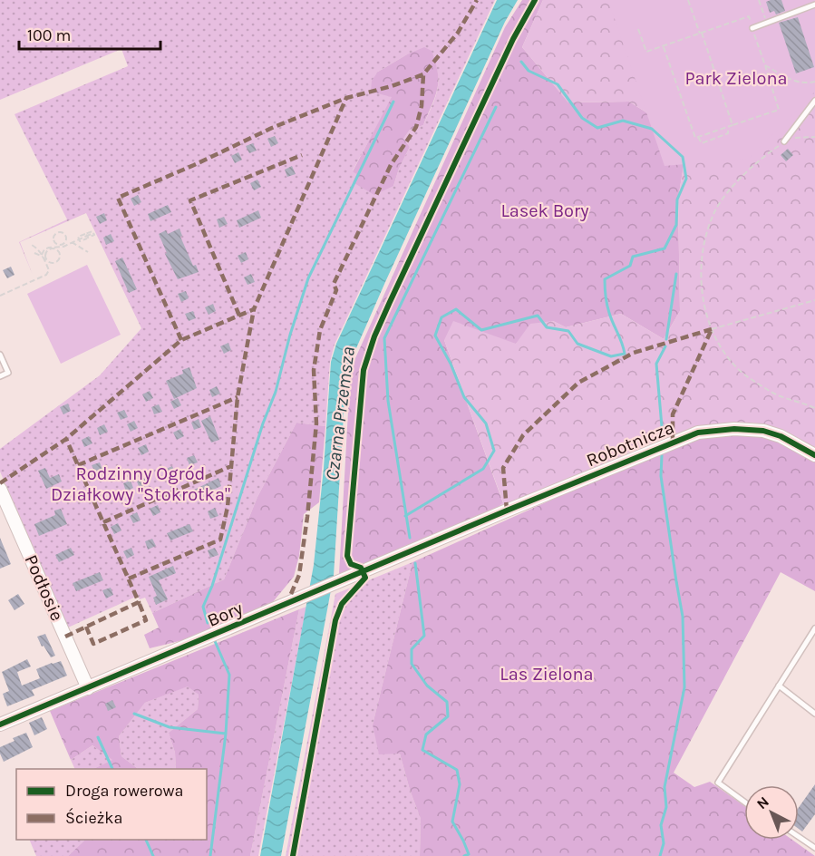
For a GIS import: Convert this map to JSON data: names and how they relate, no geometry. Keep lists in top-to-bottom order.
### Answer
{
  "streets": {
    "street": ["Robotnicza", "Podłosie", "Bory"]
  },
  "crossings": [
    ["Robotnicza", "Bory"],
    ["Podłosie", "Bory"]
  ],
  "water": ["Czarna Przemsza"],
  "parks": [
    "Park Zielona",
    "Lasek Bory",
    "Rodzinny Ogród Działkowy \"Stokrotka\"",
    "Las Zielona"
  ],
  "legend": ["Droga rowerowa", "Ścieżka"],
  "scale_bar": "100 m",
  "north": "top left"
}
